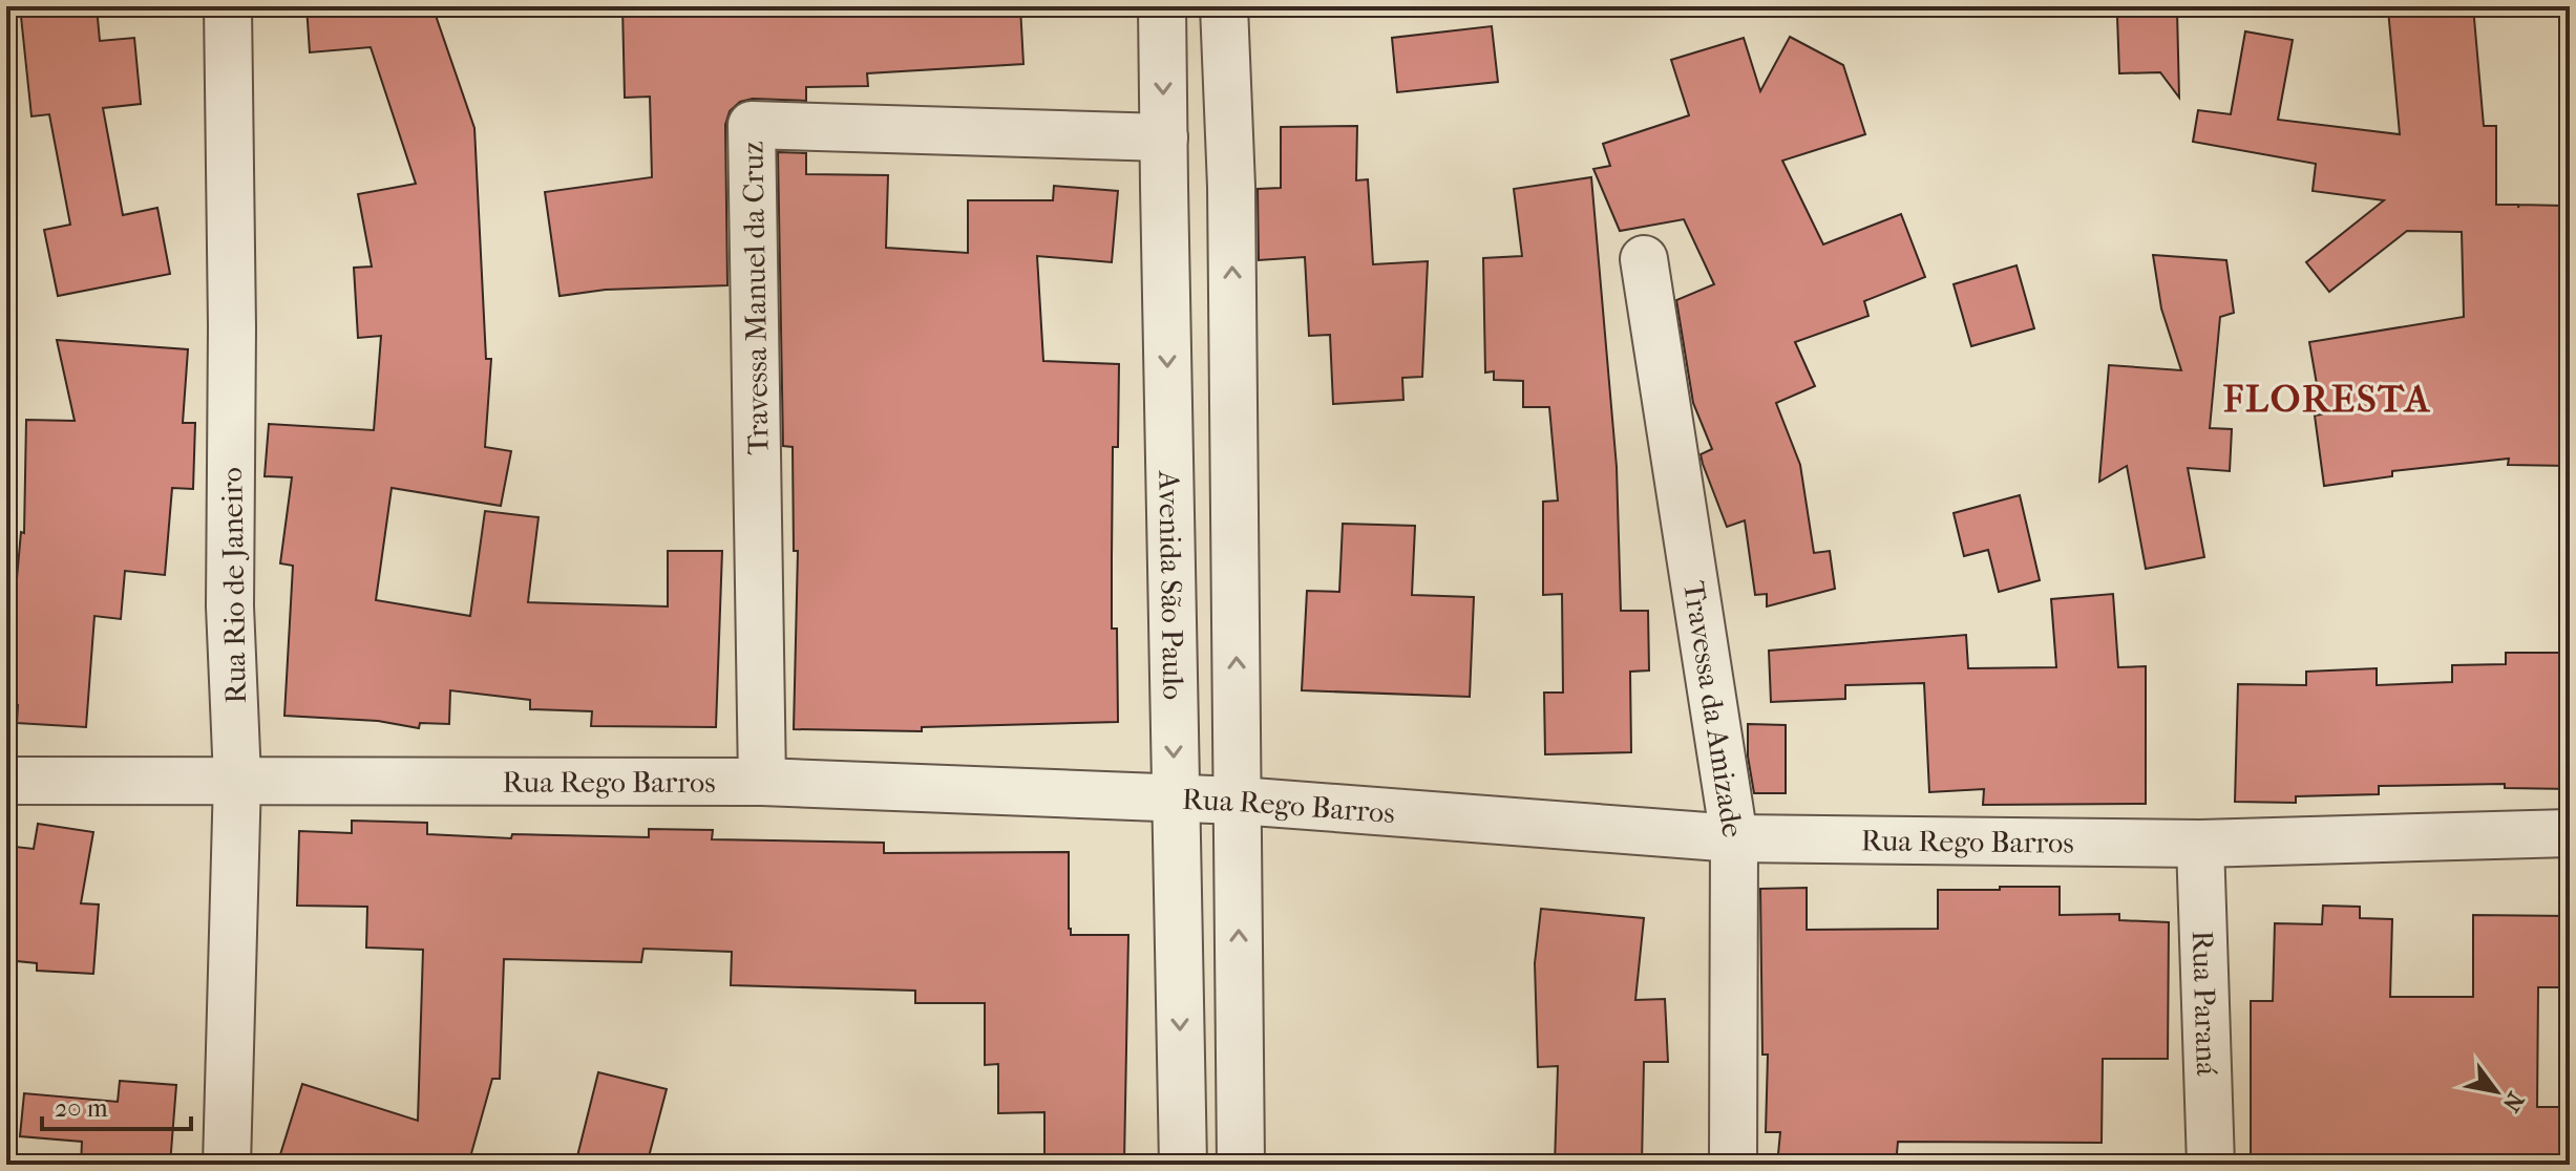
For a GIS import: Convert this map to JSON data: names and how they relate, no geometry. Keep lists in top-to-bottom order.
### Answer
{
  "streets": {
    "street": [
      "Travessa Manuel da Cruz",
      "Rua Rio de Janeiro",
      "Avenida São Paulo",
      "Travessa da Amizade",
      "Rua Rego Barros",
      "Rua Paraná"
    ]
  },
  "crossings": [
    ["Travessa Manuel da Cruz", "Avenida São Paulo"],
    ["Travessa Manuel da Cruz", "Rua Rego Barros"],
    ["Rua Rio de Janeiro", "Rua Rego Barros"],
    ["Avenida São Paulo", "Rua Rego Barros"],
    ["Travessa da Amizade", "Rua Rego Barros"],
    ["Rua Rego Barros", "Rua Paraná"]
  ],
  "districts": ["FLORESTA"],
  "scale_bar": "20 m",
  "north": "bottom right"
}
